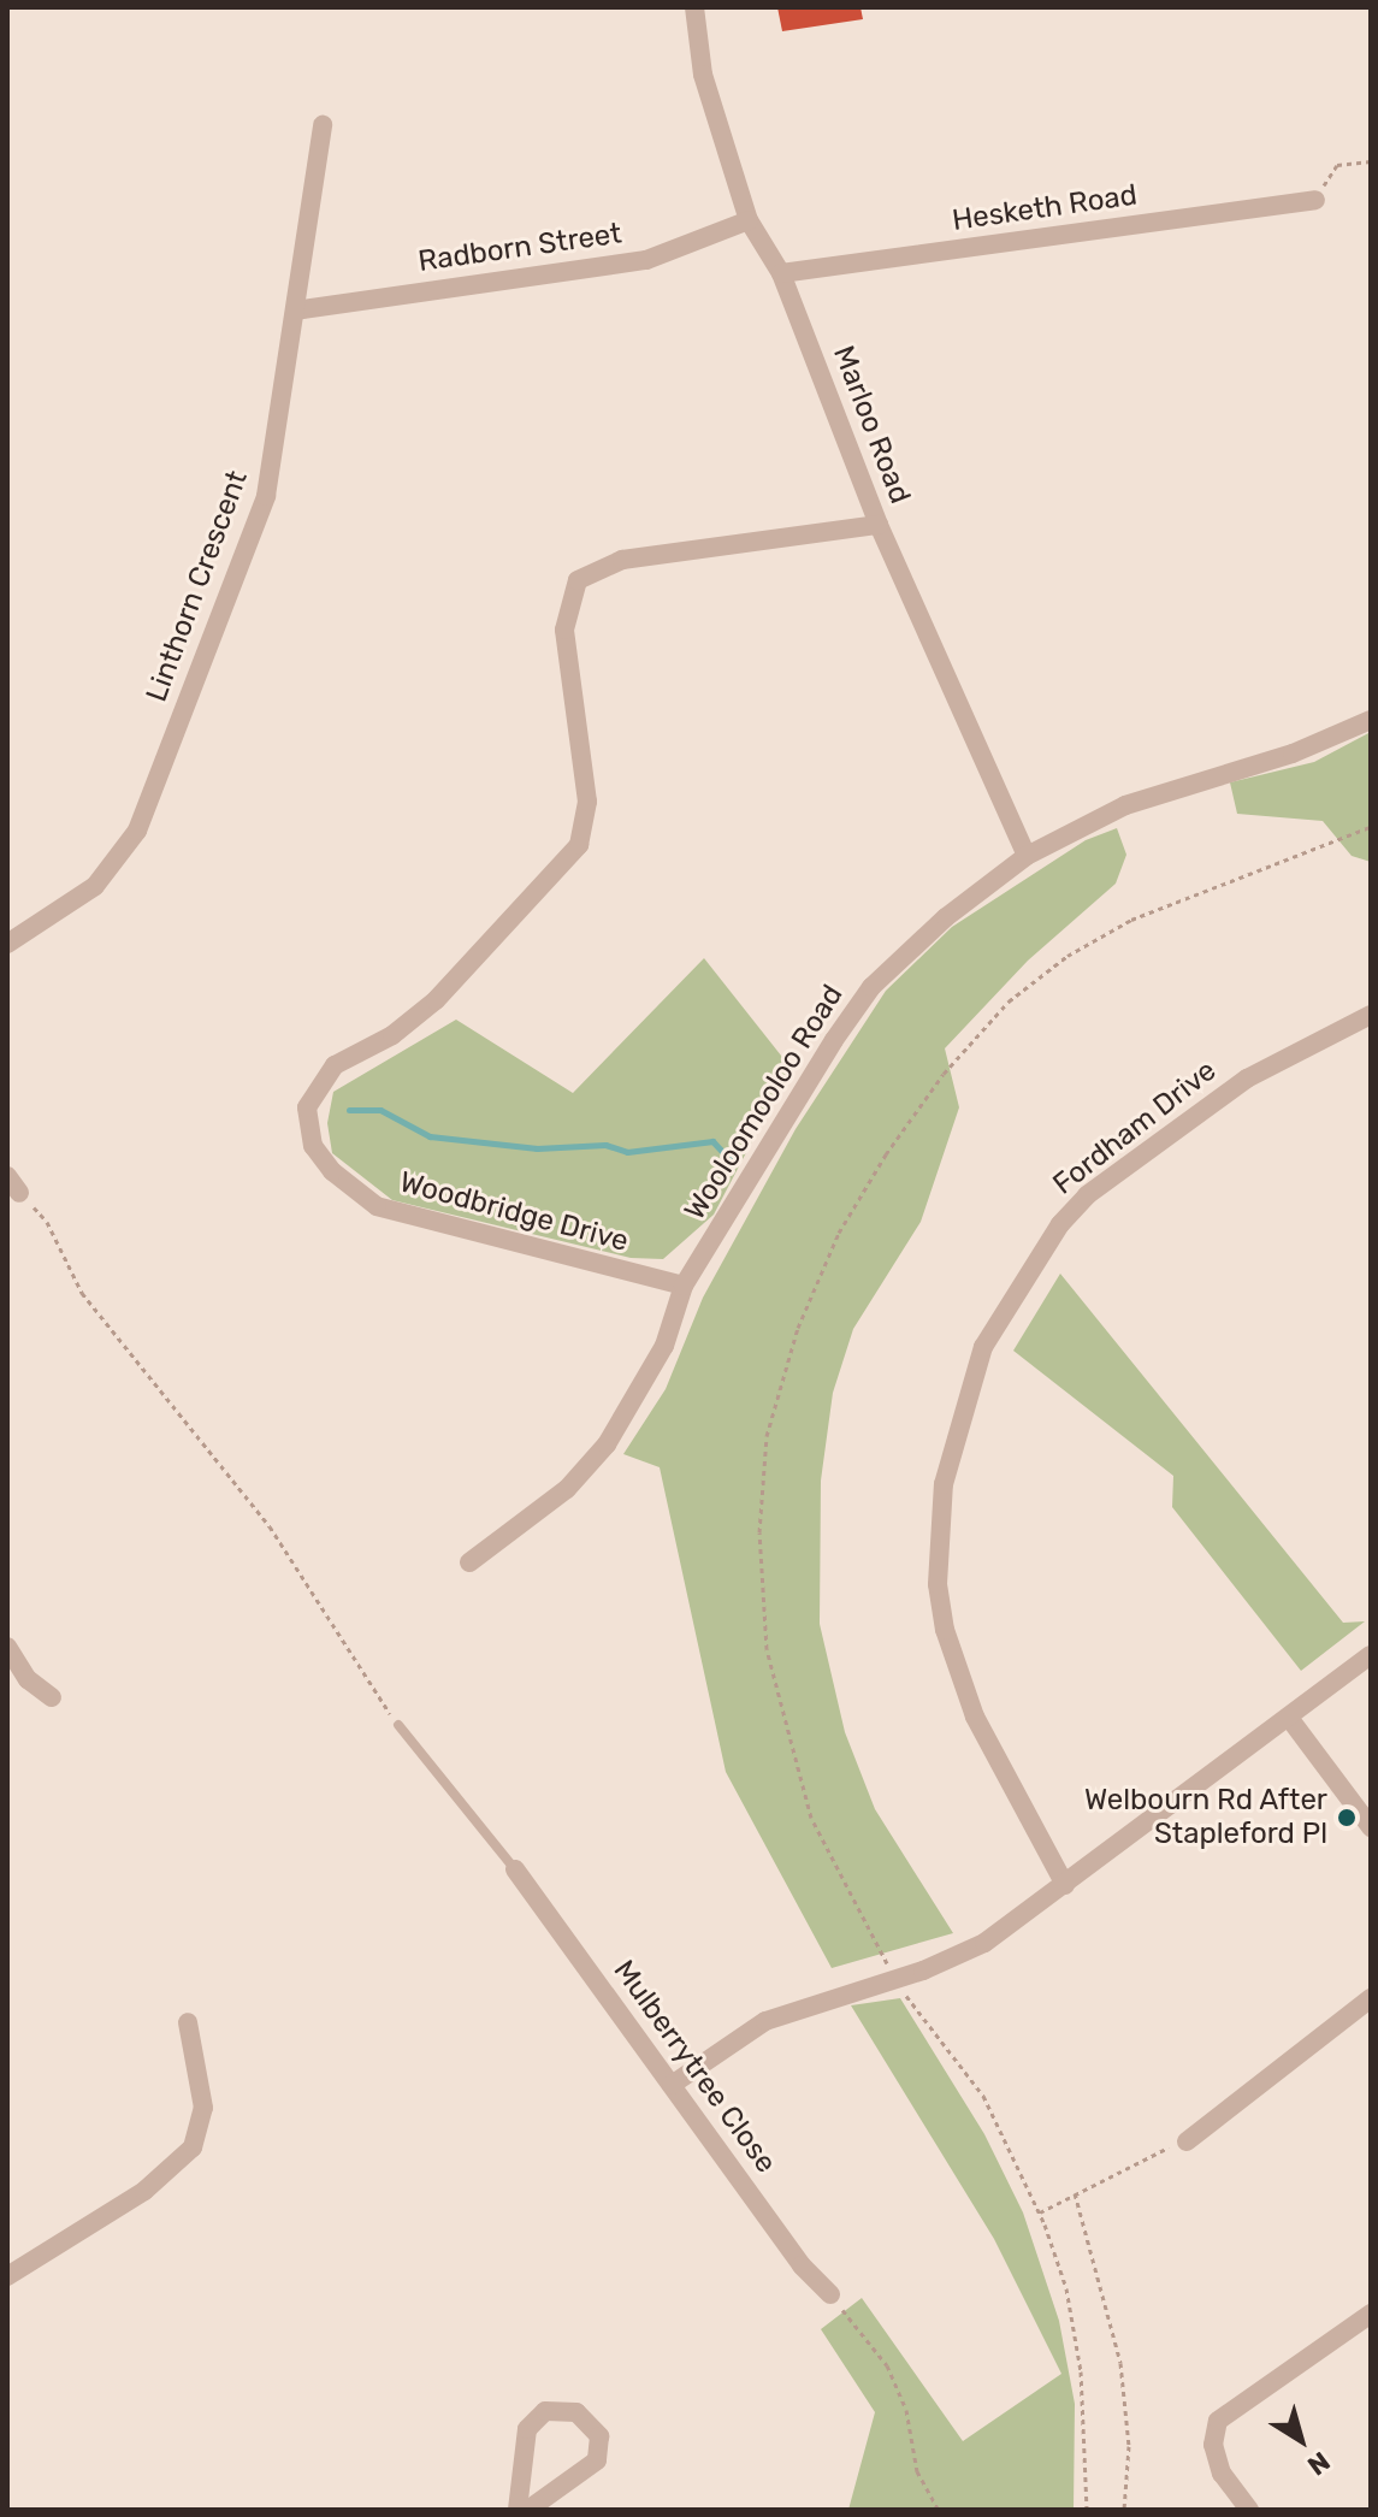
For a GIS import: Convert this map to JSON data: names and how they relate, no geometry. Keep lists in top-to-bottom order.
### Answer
{
  "streets": {
    "street": [
      "Hesketh Road",
      "Radborn Street",
      "Marloo Road",
      "Linthorn Crescent",
      "Wooloomooloo Road",
      "Fordham Drive",
      "Woodbridge Drive",
      "Mulberrytree Close"
    ]
  },
  "crossings": [
    ["Hesketh Road", "Marloo Road"],
    ["Radborn Street", "Marloo Road"],
    ["Radborn Street", "Linthorn Crescent"],
    ["Marloo Road", "Wooloomooloo Road"],
    ["Marloo Road", "Woodbridge Drive"],
    ["Wooloomooloo Road", "Woodbridge Drive"]
  ],
  "places": ["Welbourn Rd After Stapleford Pl"],
  "north": "bottom right"
}
